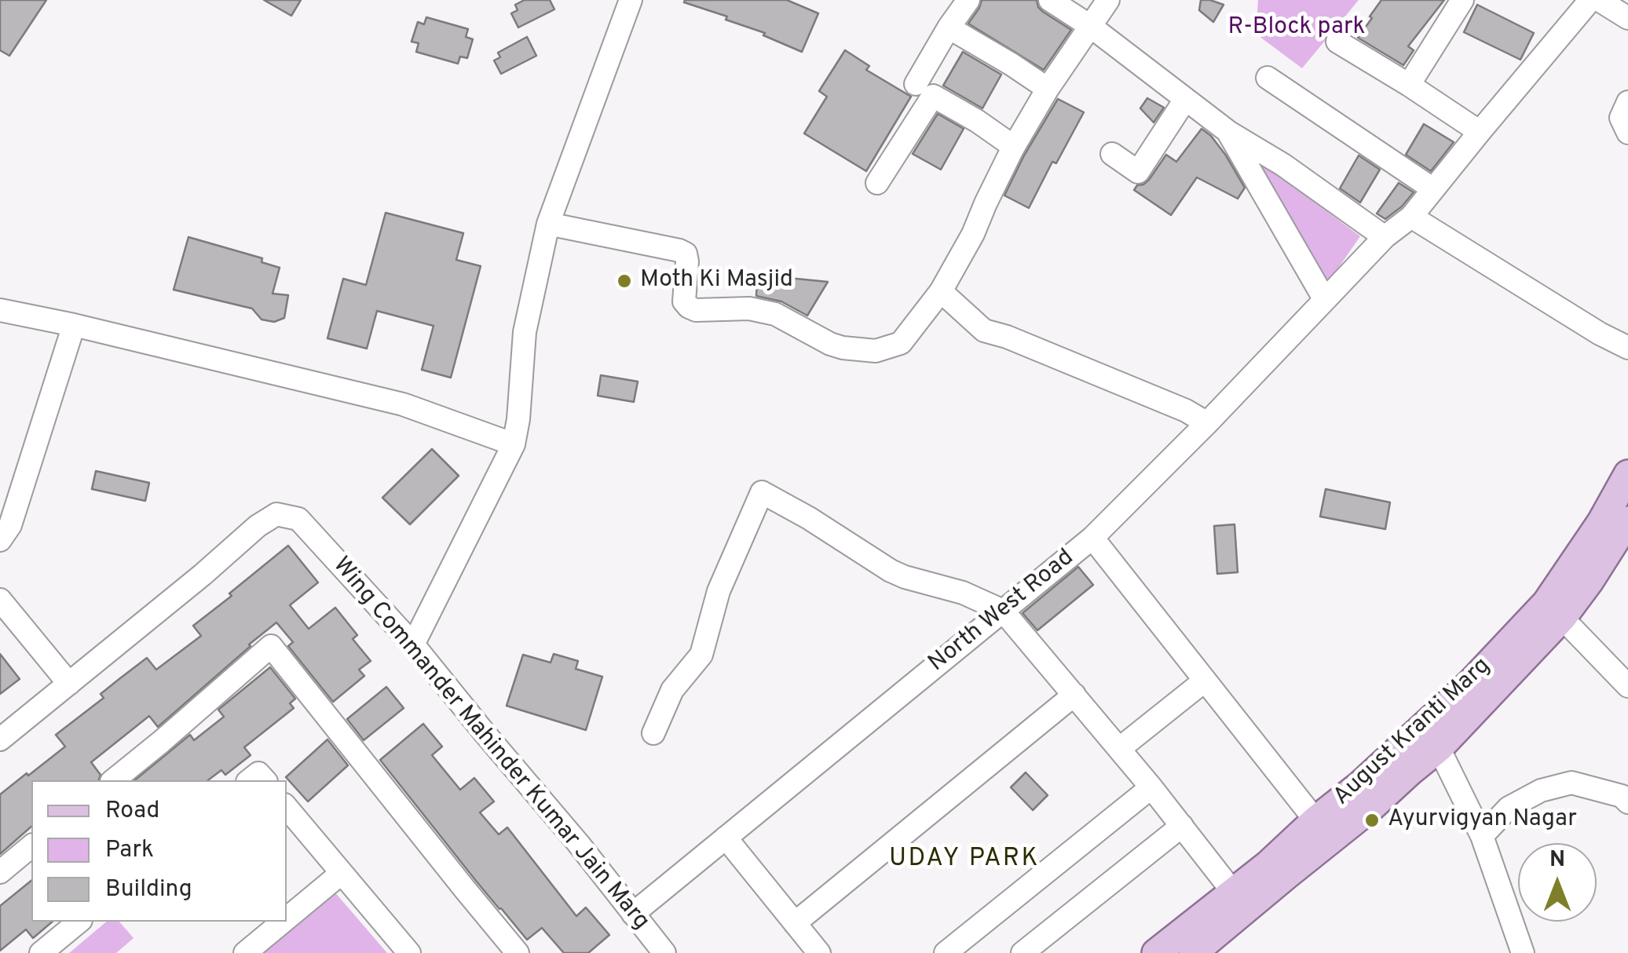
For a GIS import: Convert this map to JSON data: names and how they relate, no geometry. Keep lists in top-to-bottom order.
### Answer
{
  "streets": {
    "main road": ["August Kranti Marg"],
    "street": ["North West Road", "Wing Commander Mahinder Kumar Jain Marg"]
  },
  "crossings": [
    ["North West Road", "August Kranti Marg"],
    ["North West Road", "Wing Commander Mahinder Kumar Jain Marg"]
  ],
  "districts": ["UDAY PARK"],
  "parks": ["R-Block park"],
  "places": ["Moth Ki Masjid", "Ayurvigyan Nagar"],
  "legend": ["Road", "Park", "Building"],
  "north": "top"
}
